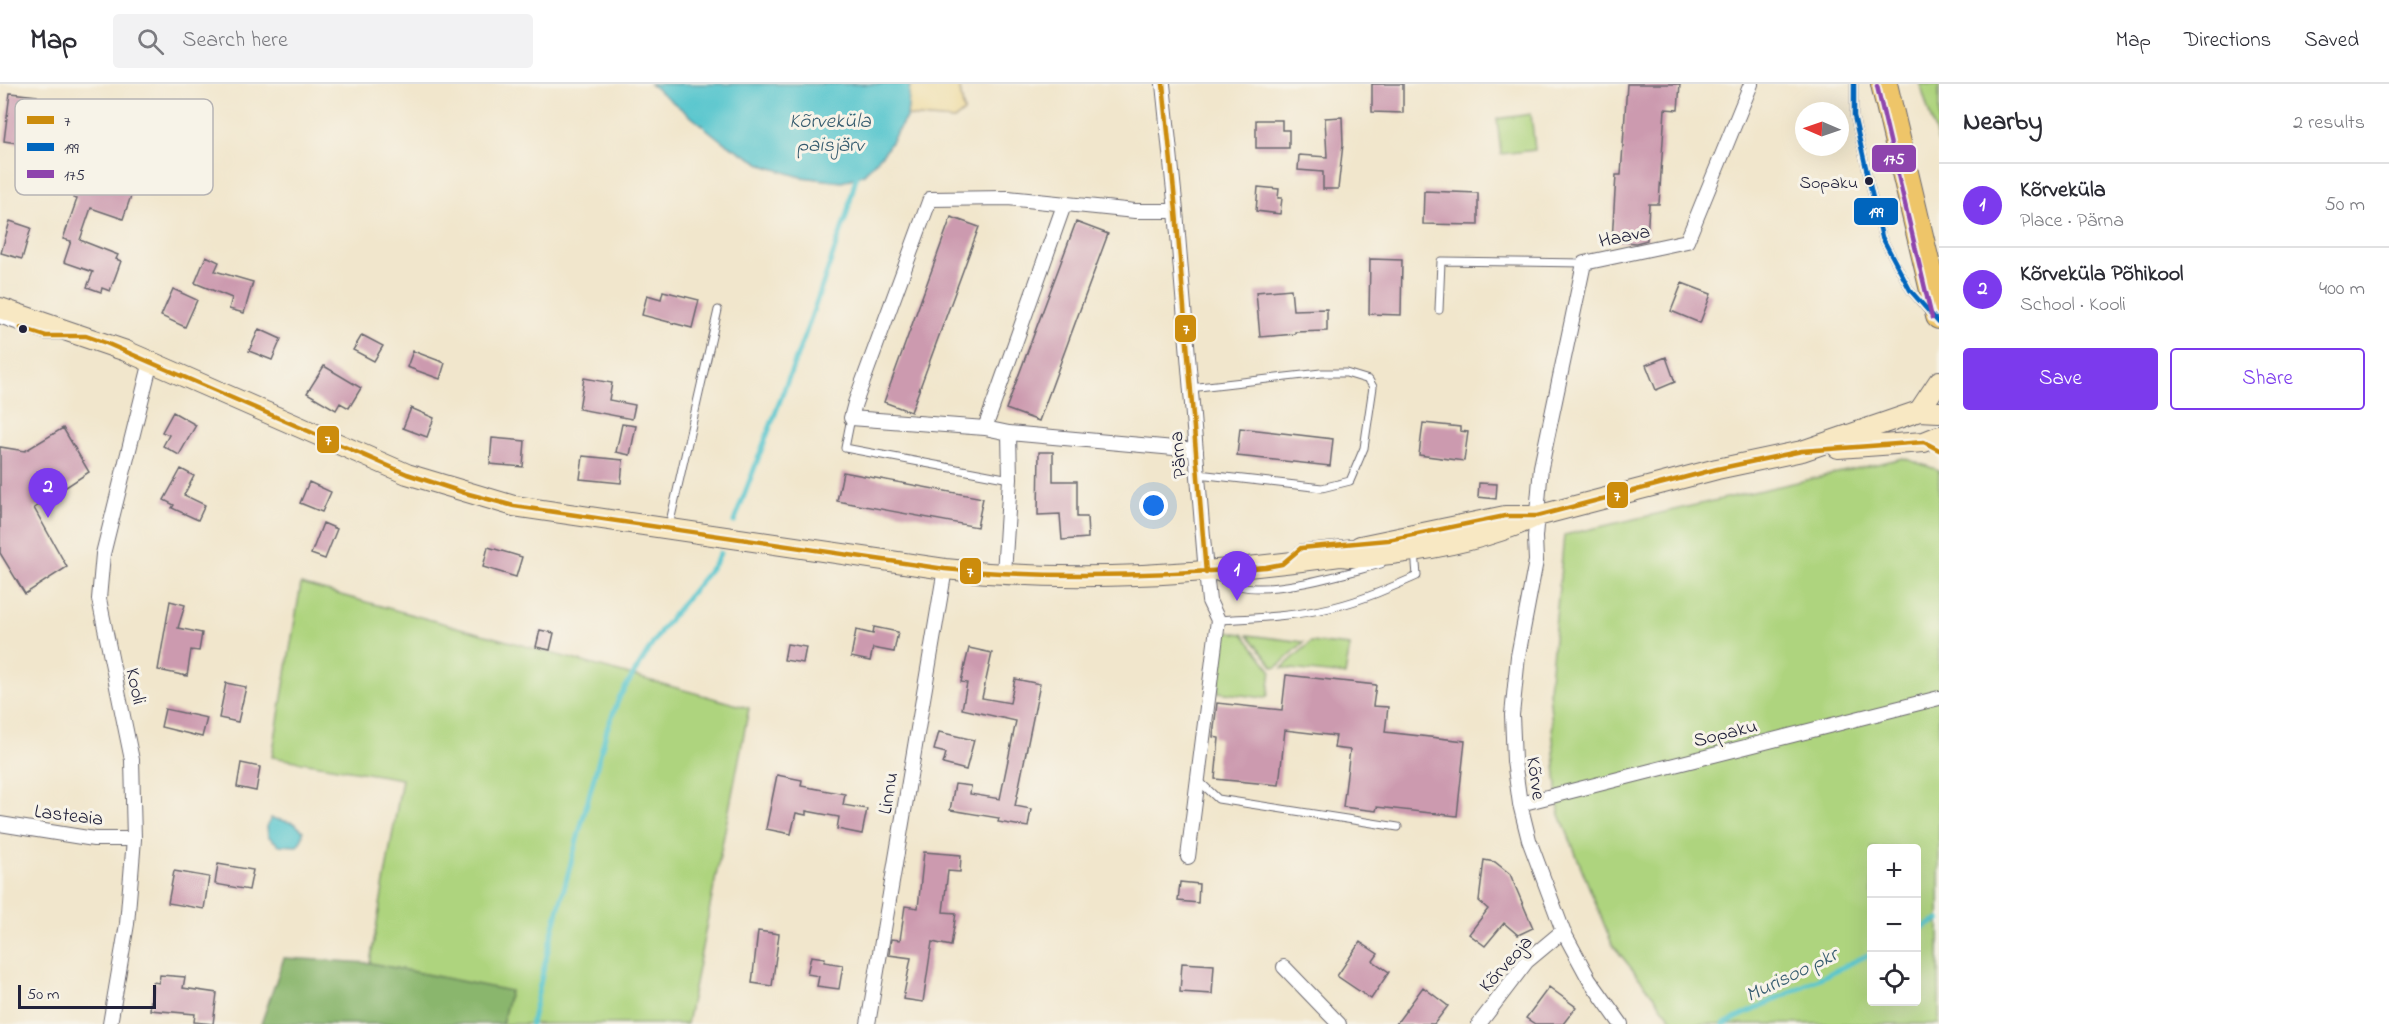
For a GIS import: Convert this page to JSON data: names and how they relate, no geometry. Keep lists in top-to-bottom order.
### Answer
{
  "streets": {
    "street": [
      "Haava",
      "Pärna",
      "Kooli",
      "Sopaku",
      "Kõrve",
      "Linnu",
      "Lasteaia",
      "Kõrveoja"
    ]
  },
  "crossings": [
    ["Haava", "Kõrve"],
    ["Kooli", "Lasteaia"],
    ["Sopaku", "Kõrve"],
    ["Kõrve", "Kõrveoja"]
  ],
  "water": ["Kõrveküla paisjärv", "Murisoo pkr"],
  "places": ["Sopaku"],
  "lines": ["transit line 7", "transit line 199", "transit line 175"],
  "legend": ["7", "199", "175"],
  "scale_bar": "50 m",
  "north": "left",
  "page": {
    "header": "Map",
    "search": "Search here",
    "nav": ["Map", "Directions", "Saved"],
    "heading": ["Nearby", "2 results"],
    "list": [
      {
        "mark": "1",
        "name": "Kõrveküla",
        "note": "Place · Pärna",
        "value": "50 m"
      },
      {
        "mark": "2",
        "name": "Kõrveküla Põhikool",
        "note": "School · Kooli",
        "value": "400 m"
      }
    ],
    "buttons": ["Save", "Share"],
    "pins": ["2", "1"],
    "map_buttons": ["+", "−"],
    "scale": "50 m"
  }
}
